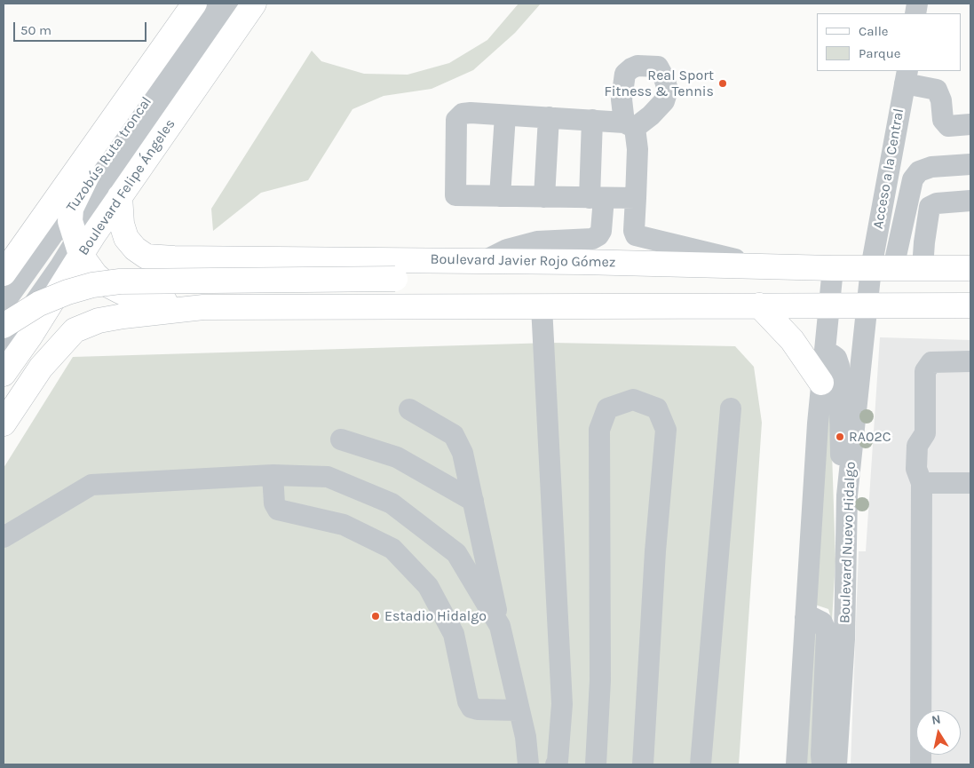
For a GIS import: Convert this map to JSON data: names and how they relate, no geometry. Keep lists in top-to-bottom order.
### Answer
{
  "streets": {
    "main road": ["Boulevard Felipe Ángeles", "Boulevard Javier Rojo Gómez"],
    "street": ["Tuzobús Ruta troncal", "Acceso a la Central", "Boulevard Nuevo Hidalgo"]
  },
  "crossings": [
    ["Tuzobús Ruta troncal", "Boulevard Felipe Ángeles"],
    ["Acceso a la Central", "Boulevard Javier Rojo Gómez"],
    ["Acceso a la Central", "Boulevard Nuevo Hidalgo"],
    ["Boulevard Felipe Ángeles", "Boulevard Javier Rojo Gómez"],
    ["Boulevard Javier Rojo Gómez", "Boulevard Nuevo Hidalgo"]
  ],
  "places": ["Real Sport Fitness & Tennis", "RA02C", "Estadio Hidalgo"],
  "legend": ["Calle", "Parque"],
  "scale_bar": "50 m",
  "north": "top"
}
